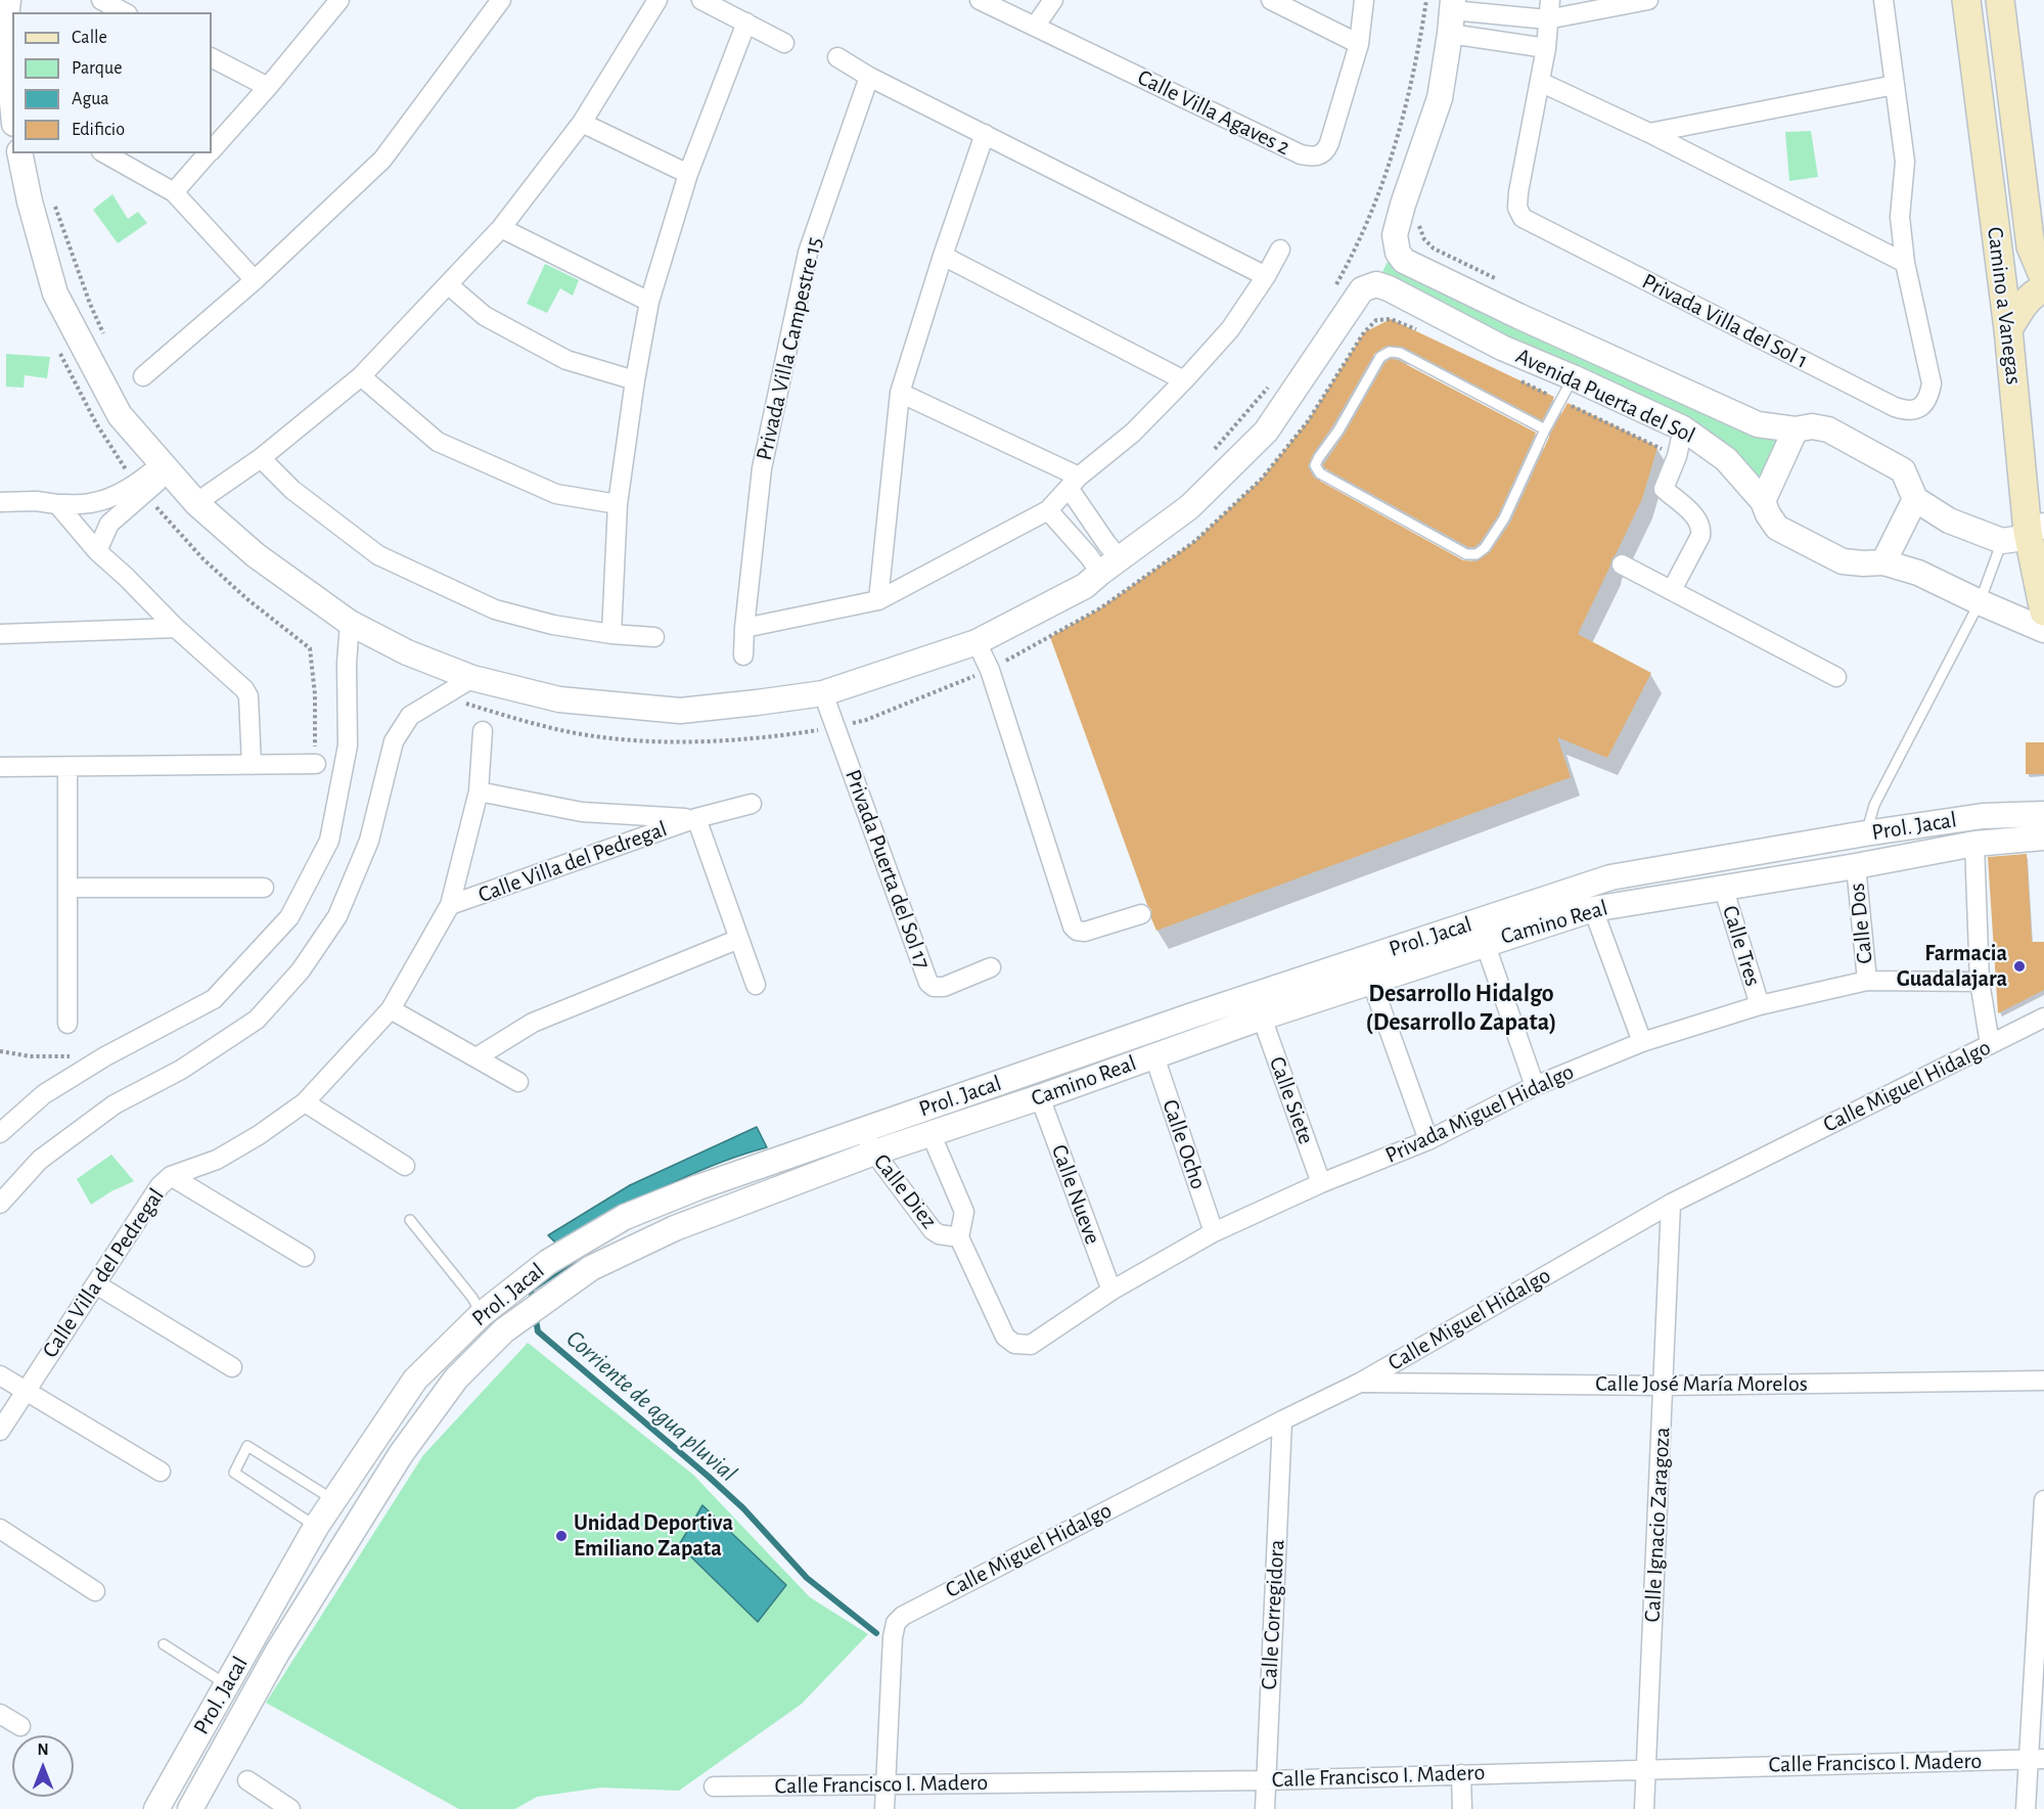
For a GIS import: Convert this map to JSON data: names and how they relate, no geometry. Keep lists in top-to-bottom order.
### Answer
{
  "streets": {
    "main road": ["Camino a Vanegas"],
    "street": [
      "Calle Villa Agaves 2",
      "Privada Villa del Sol 1",
      "Privada Villa Campestre 15",
      "Avenida Puerta del Sol",
      "Prol. Jacal",
      "Calle Villa del Pedregal",
      "Privada Puerta del Sol 17",
      "Camino Real",
      "Calle Dos",
      "Calle Tres",
      "Calle Miguel Hidalgo",
      "Calle Siete",
      "Privada Miguel Hidalgo",
      "Calle Ocho",
      "Calle Diez",
      "Calle Nueve",
      "Calle José María Morelos",
      "Calle Ignacio Zaragoza",
      "Calle Corregidora",
      "Calle Francisco I. Madero"
    ]
  },
  "crossings": [
    ["Prol. Jacal", "Camino Real"],
    ["Prol. Jacal", "Calle Diez"],
    ["Camino Real", "Calle Dos"],
    ["Camino Real", "Calle Tres"],
    ["Camino Real", "Calle Siete"],
    ["Camino Real", "Calle Ocho"],
    ["Camino Real", "Calle Diez"],
    ["Camino Real", "Calle Nueve"],
    ["Calle Dos", "Privada Miguel Hidalgo"],
    ["Calle Tres", "Privada Miguel Hidalgo"],
    ["Calle Miguel Hidalgo", "Calle José María Morelos"],
    ["Calle Miguel Hidalgo", "Calle Ignacio Zaragoza"],
    ["Calle Miguel Hidalgo", "Calle Corregidora"],
    ["Calle Miguel Hidalgo", "Calle Francisco I. Madero"],
    ["Calle Siete", "Privada Miguel Hidalgo"],
    ["Privada Miguel Hidalgo", "Calle Ocho"],
    ["Privada Miguel Hidalgo", "Calle Diez"],
    ["Privada Miguel Hidalgo", "Calle Nueve"],
    ["Calle José María Morelos", "Calle Ignacio Zaragoza"],
    ["Calle Ignacio Zaragoza", "Calle Francisco I. Madero"],
    ["Calle Corregidora", "Calle Francisco I. Madero"]
  ],
  "districts": ["Desarrollo Hidalgo (Desarrollo Zapata)"],
  "water": ["Corriente de agua pluvial"],
  "places": ["Farmacia Guadalajara", "Unidad Deportiva Emiliano Zapata"],
  "legend": [
    "Calle",
    "Parque",
    "Agua",
    "Edificio"
  ],
  "north": "top"
}
